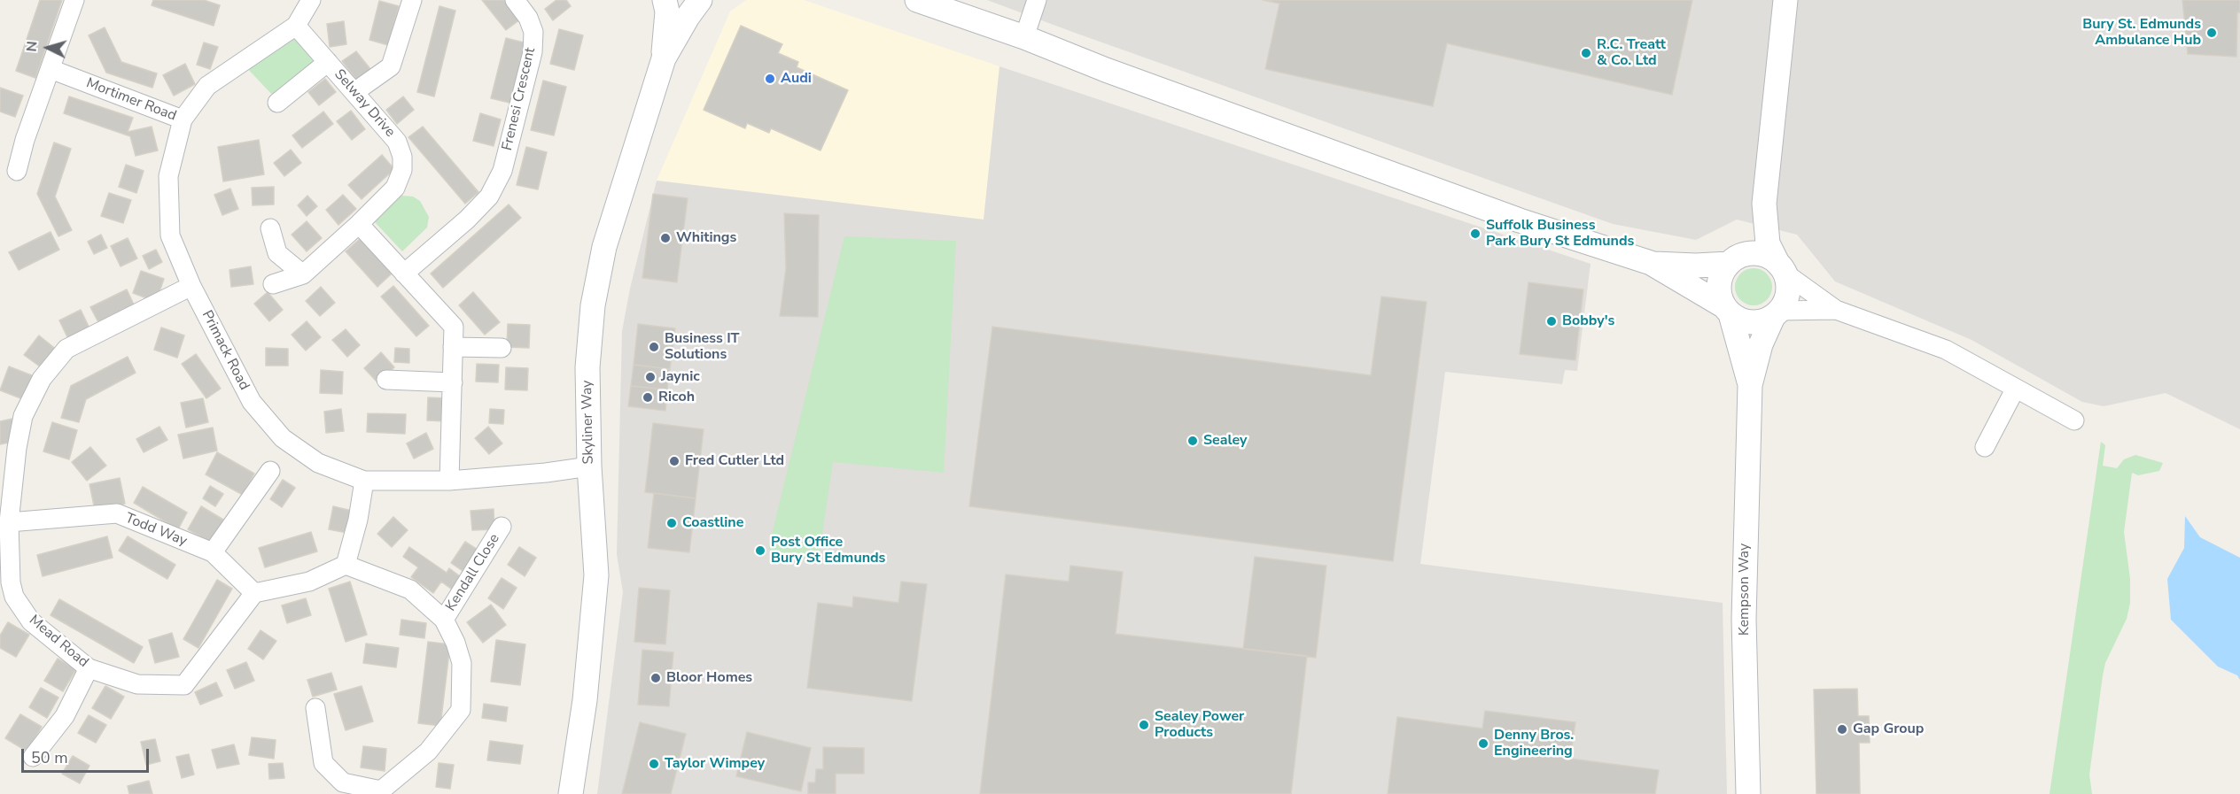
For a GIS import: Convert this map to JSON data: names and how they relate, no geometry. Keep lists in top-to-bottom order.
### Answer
{
  "streets": {
    "street": [
      "Frenesi Crescent",
      "Mortimer Road",
      "Selway Drive",
      "Primack Road",
      "Skyliner Way",
      "Todd Way",
      "Kendall Close",
      "Kempson Way",
      "Mead Road"
    ]
  },
  "crossings": [
    ["Mortimer Road", "Primack Road"],
    ["Selway Drive", "Primack Road"],
    ["Primack Road", "Skyliner Way"],
    ["Primack Road", "Mead Road"],
    ["Todd Way", "Mead Road"]
  ],
  "places": [
    "Bury St. Edmunds Ambulance Hub",
    "R.C. Treatt & Co. Ltd",
    "Audi",
    "Suffolk Business Park Bury St Edmunds",
    "Whitings",
    "Bobby's",
    "Business IT Solutions",
    "Jaynic",
    "Ricoh",
    "Sealey",
    "Fred Cutler Ltd",
    "Coastline",
    "Post Office Bury St Edmunds",
    "Bloor Homes",
    "Sealey Power Products",
    "Gap Group",
    "Denny Bros. Engineering",
    "Taylor Wimpey"
  ],
  "scale_bar": "50 m",
  "north": "left"
}
